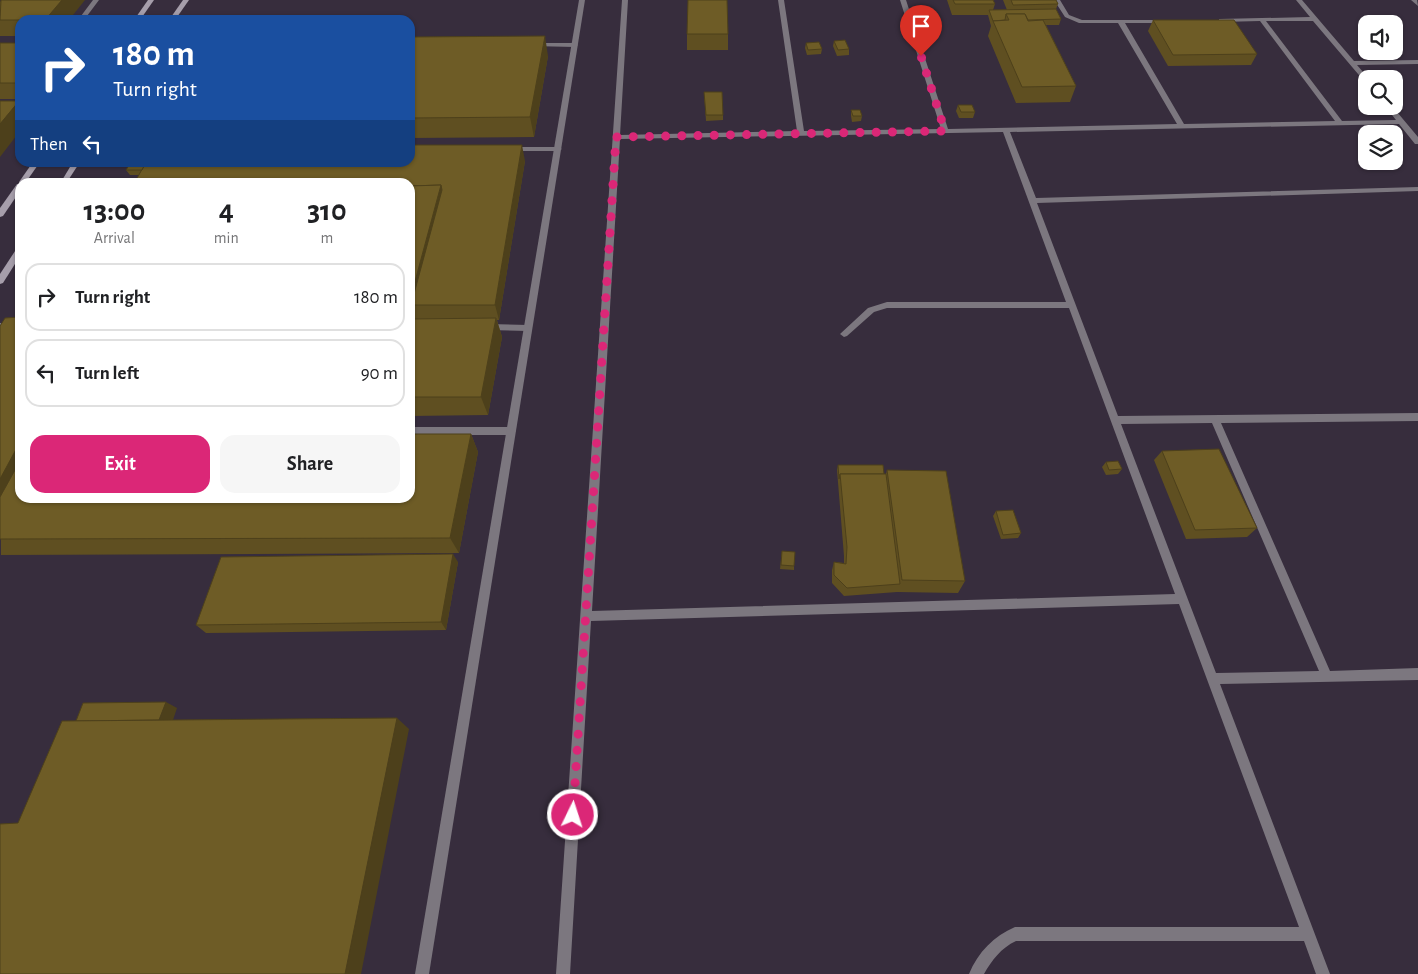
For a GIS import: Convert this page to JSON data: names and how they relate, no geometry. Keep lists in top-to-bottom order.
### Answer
{
  "page": {
    "turn": ["180 m", "Turn right"],
    "then": "Then",
    "eta": [
      "13:00",
      "Arrival",
      "4",
      "min",
      "310",
      "m"
    ],
    "list": [
      {
        "name": "Turn right",
        "value": "180 m"
      },
      {
        "name": "Turn left",
        "value": "90 m"
      }
    ],
    "buttons": ["Exit", "Share"]
  }
}
